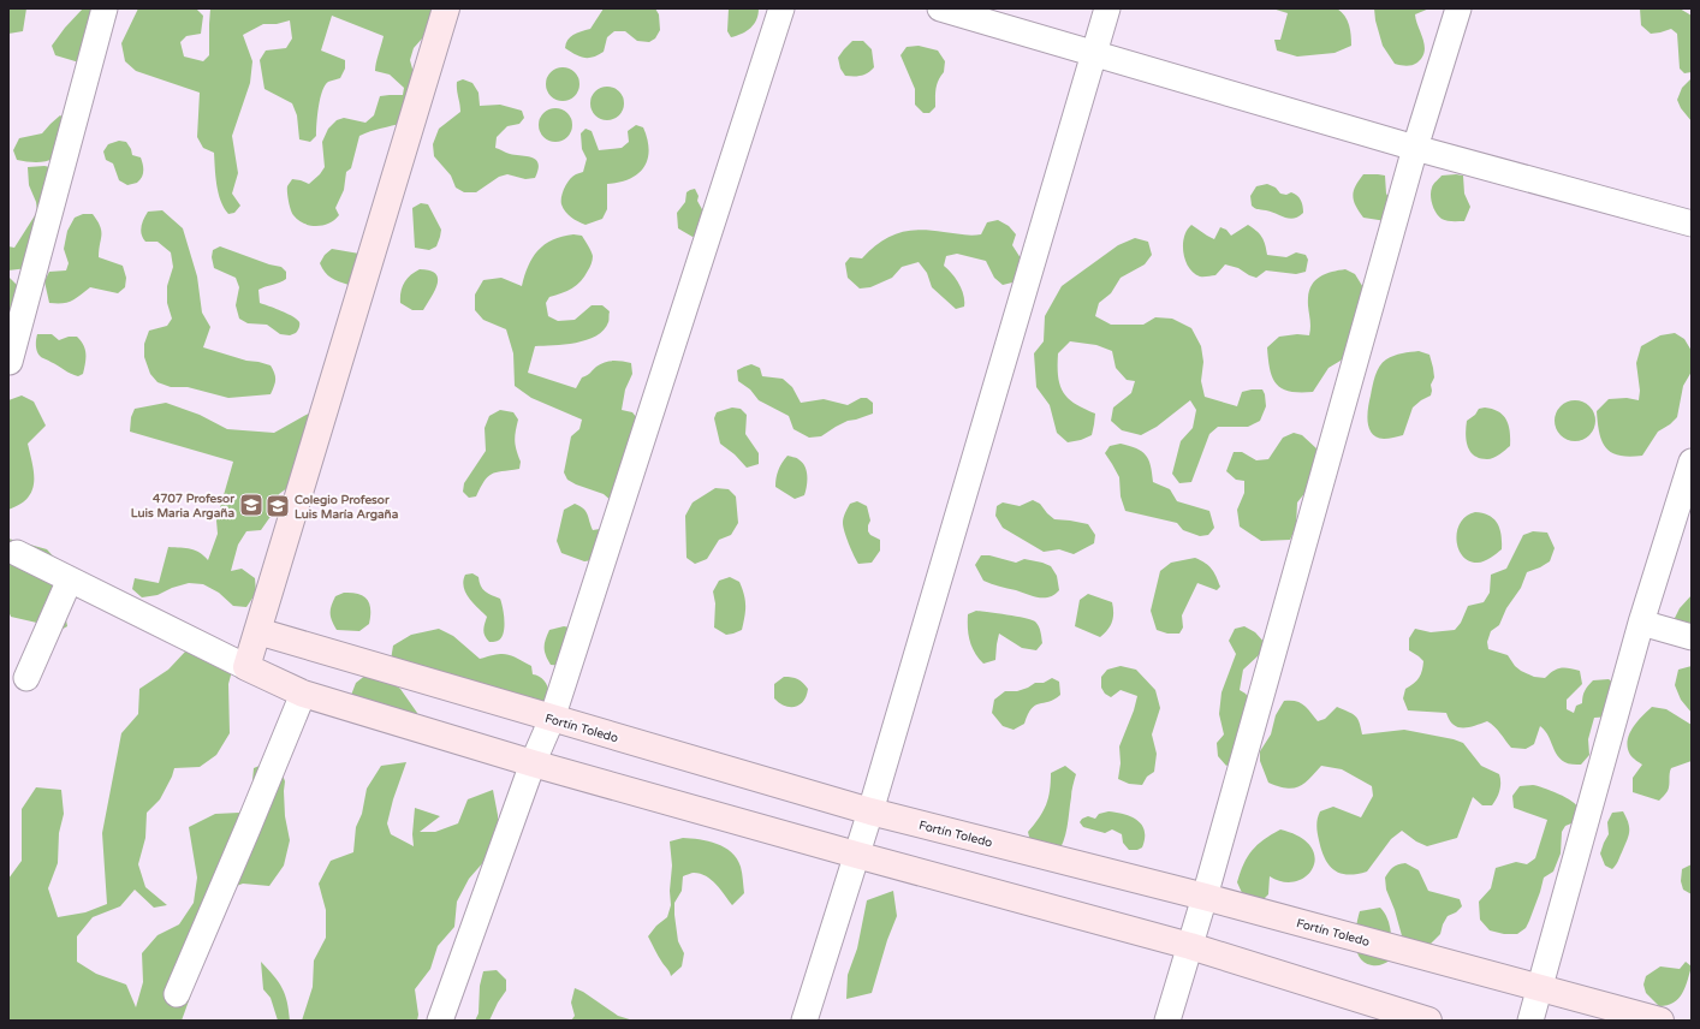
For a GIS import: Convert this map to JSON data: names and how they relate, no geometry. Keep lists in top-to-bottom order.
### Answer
{
  "streets": {
    "street": ["Fortín Toledo"]
  },
  "places": {
    "school or university": ["4707 Profesor Luis Maria Argaña", "Colegio Profesor Luis María Argaña"]
  }
}
